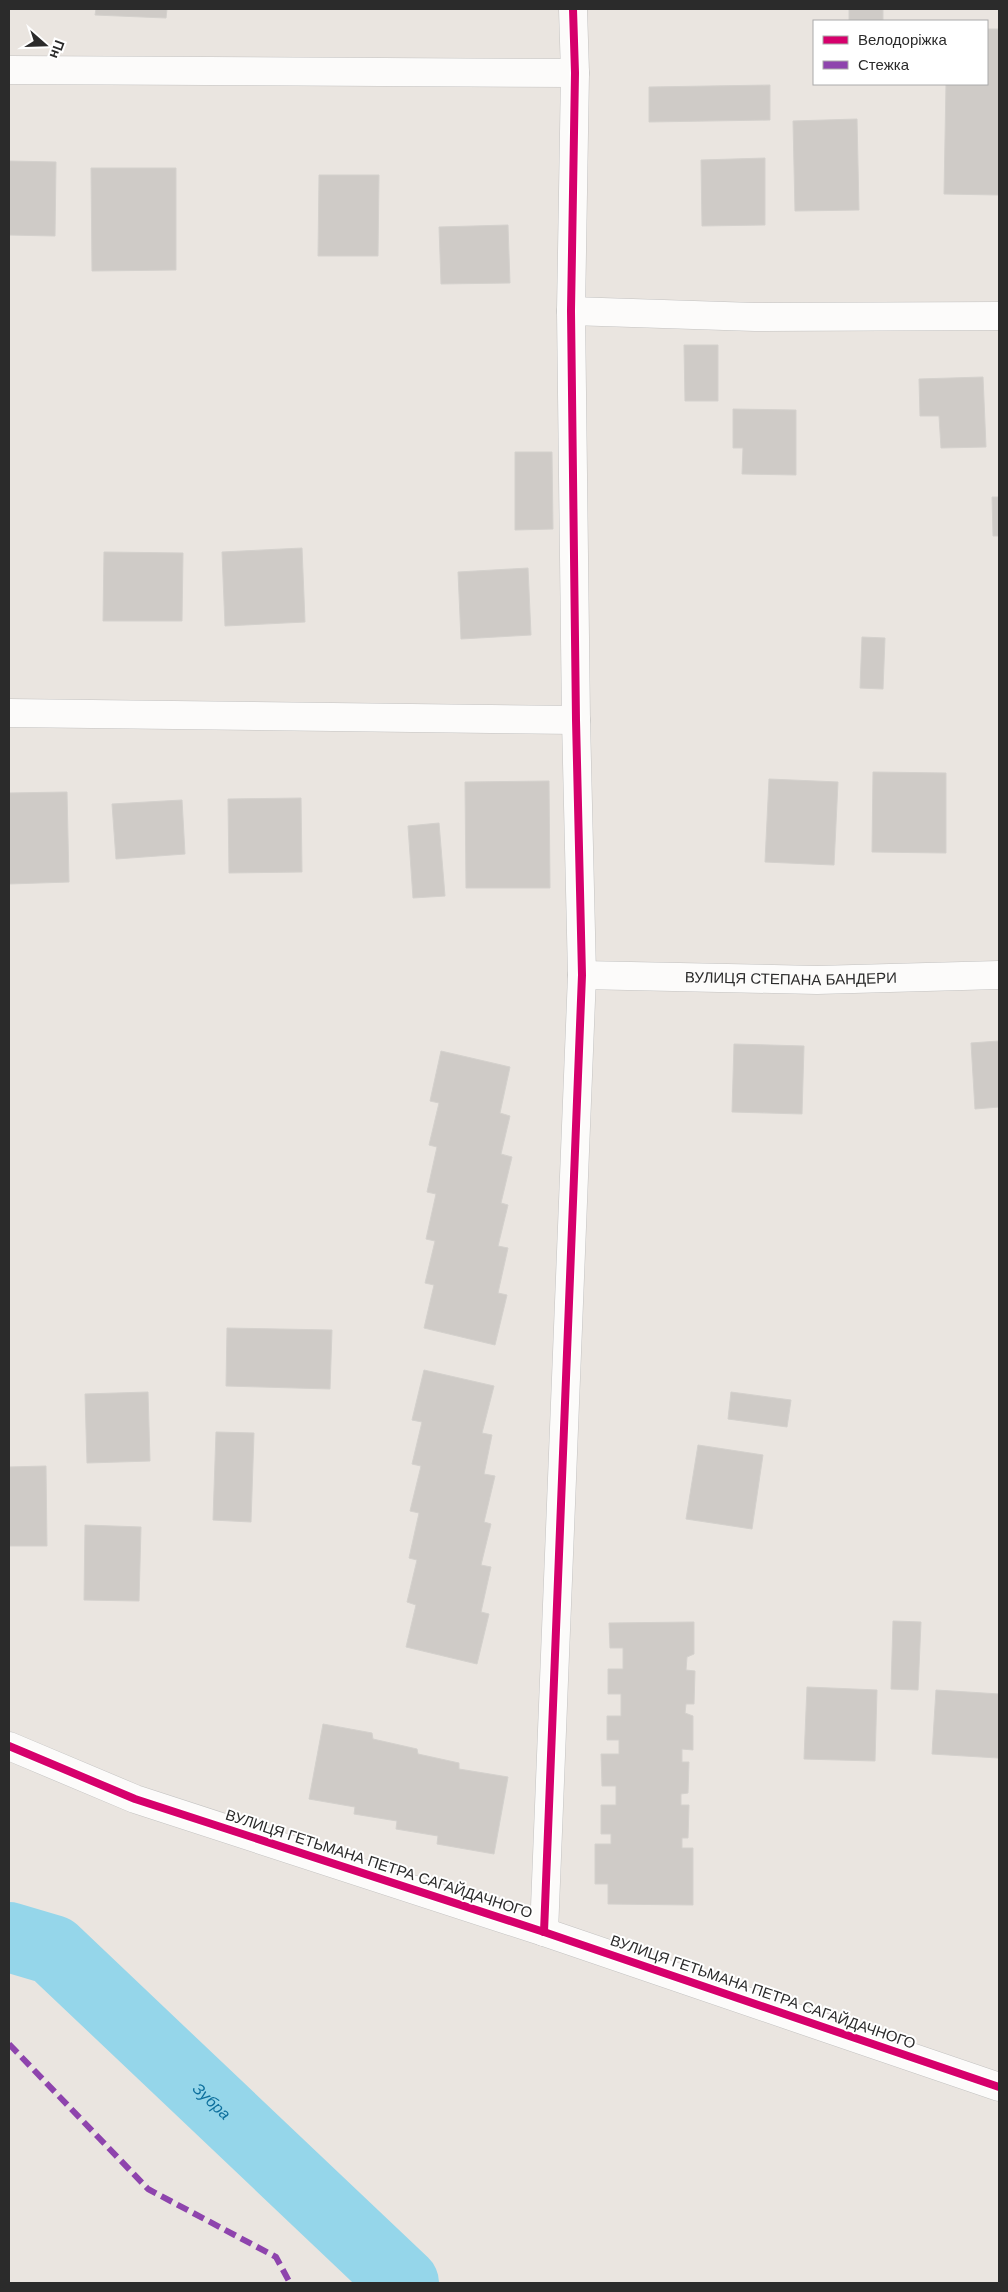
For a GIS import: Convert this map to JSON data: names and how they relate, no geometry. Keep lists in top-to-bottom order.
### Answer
{
  "streets": {
    "street": ["ВУЛИЦЯ СТЕПАНА БАНДЕРИ", "ВУЛИЦЯ ГЕТЬМАНА ПЕТРА САГАЙДАЧНОГО"]
  },
  "water": ["Зубра"],
  "legend": ["Велодоріжка", "Стежка"],
  "north": "right"
}
